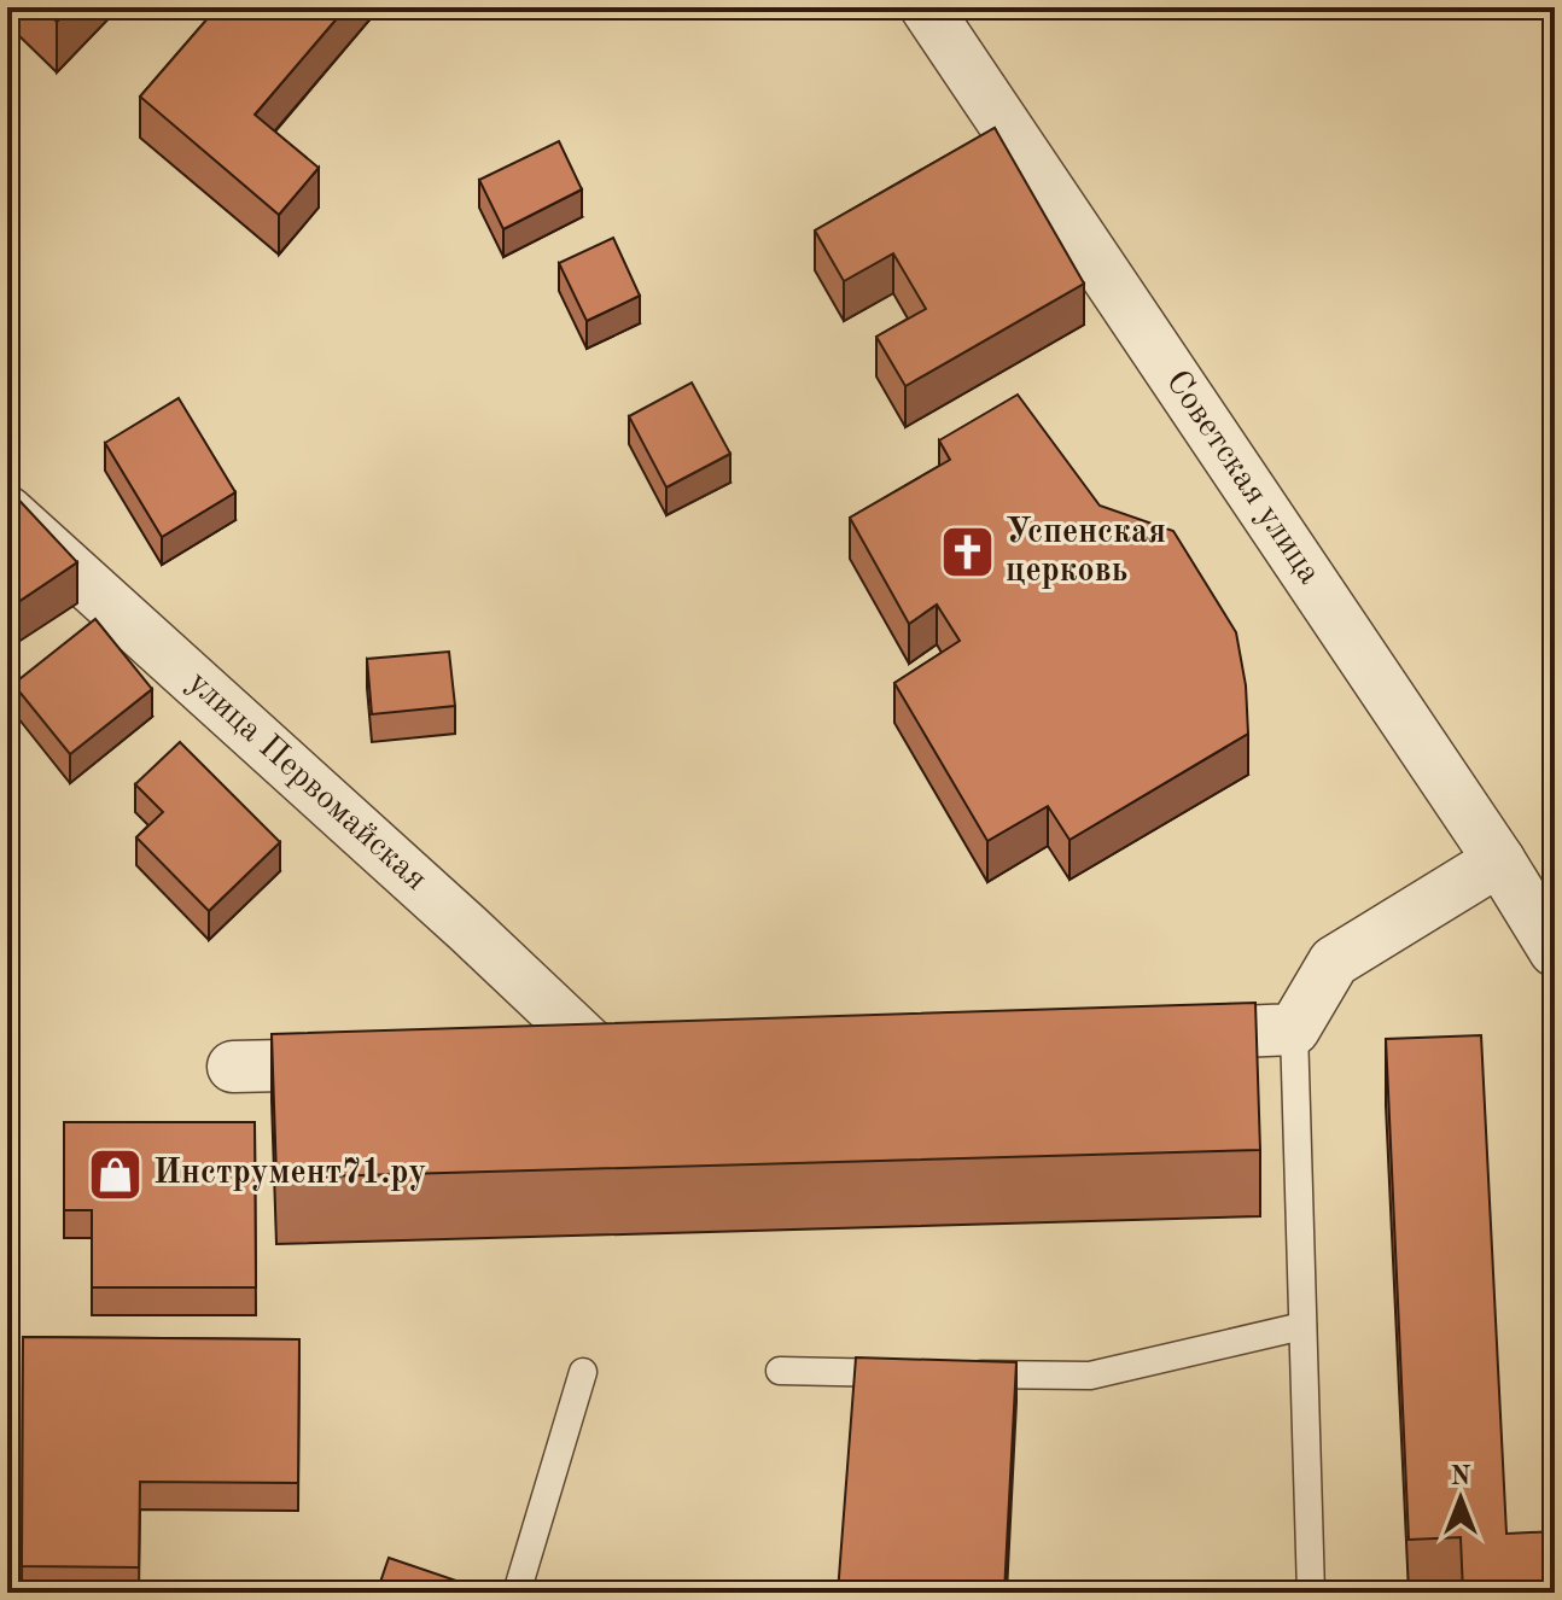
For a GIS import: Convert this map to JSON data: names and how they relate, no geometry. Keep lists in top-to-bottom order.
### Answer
{
  "streets": {
    "street": ["Советская улица", "улица Первомайская"]
  },
  "places": {
    "church": ["Успенская церковь"],
    "shop": ["Инструмент71.ру"]
  },
  "north": "top"
}
